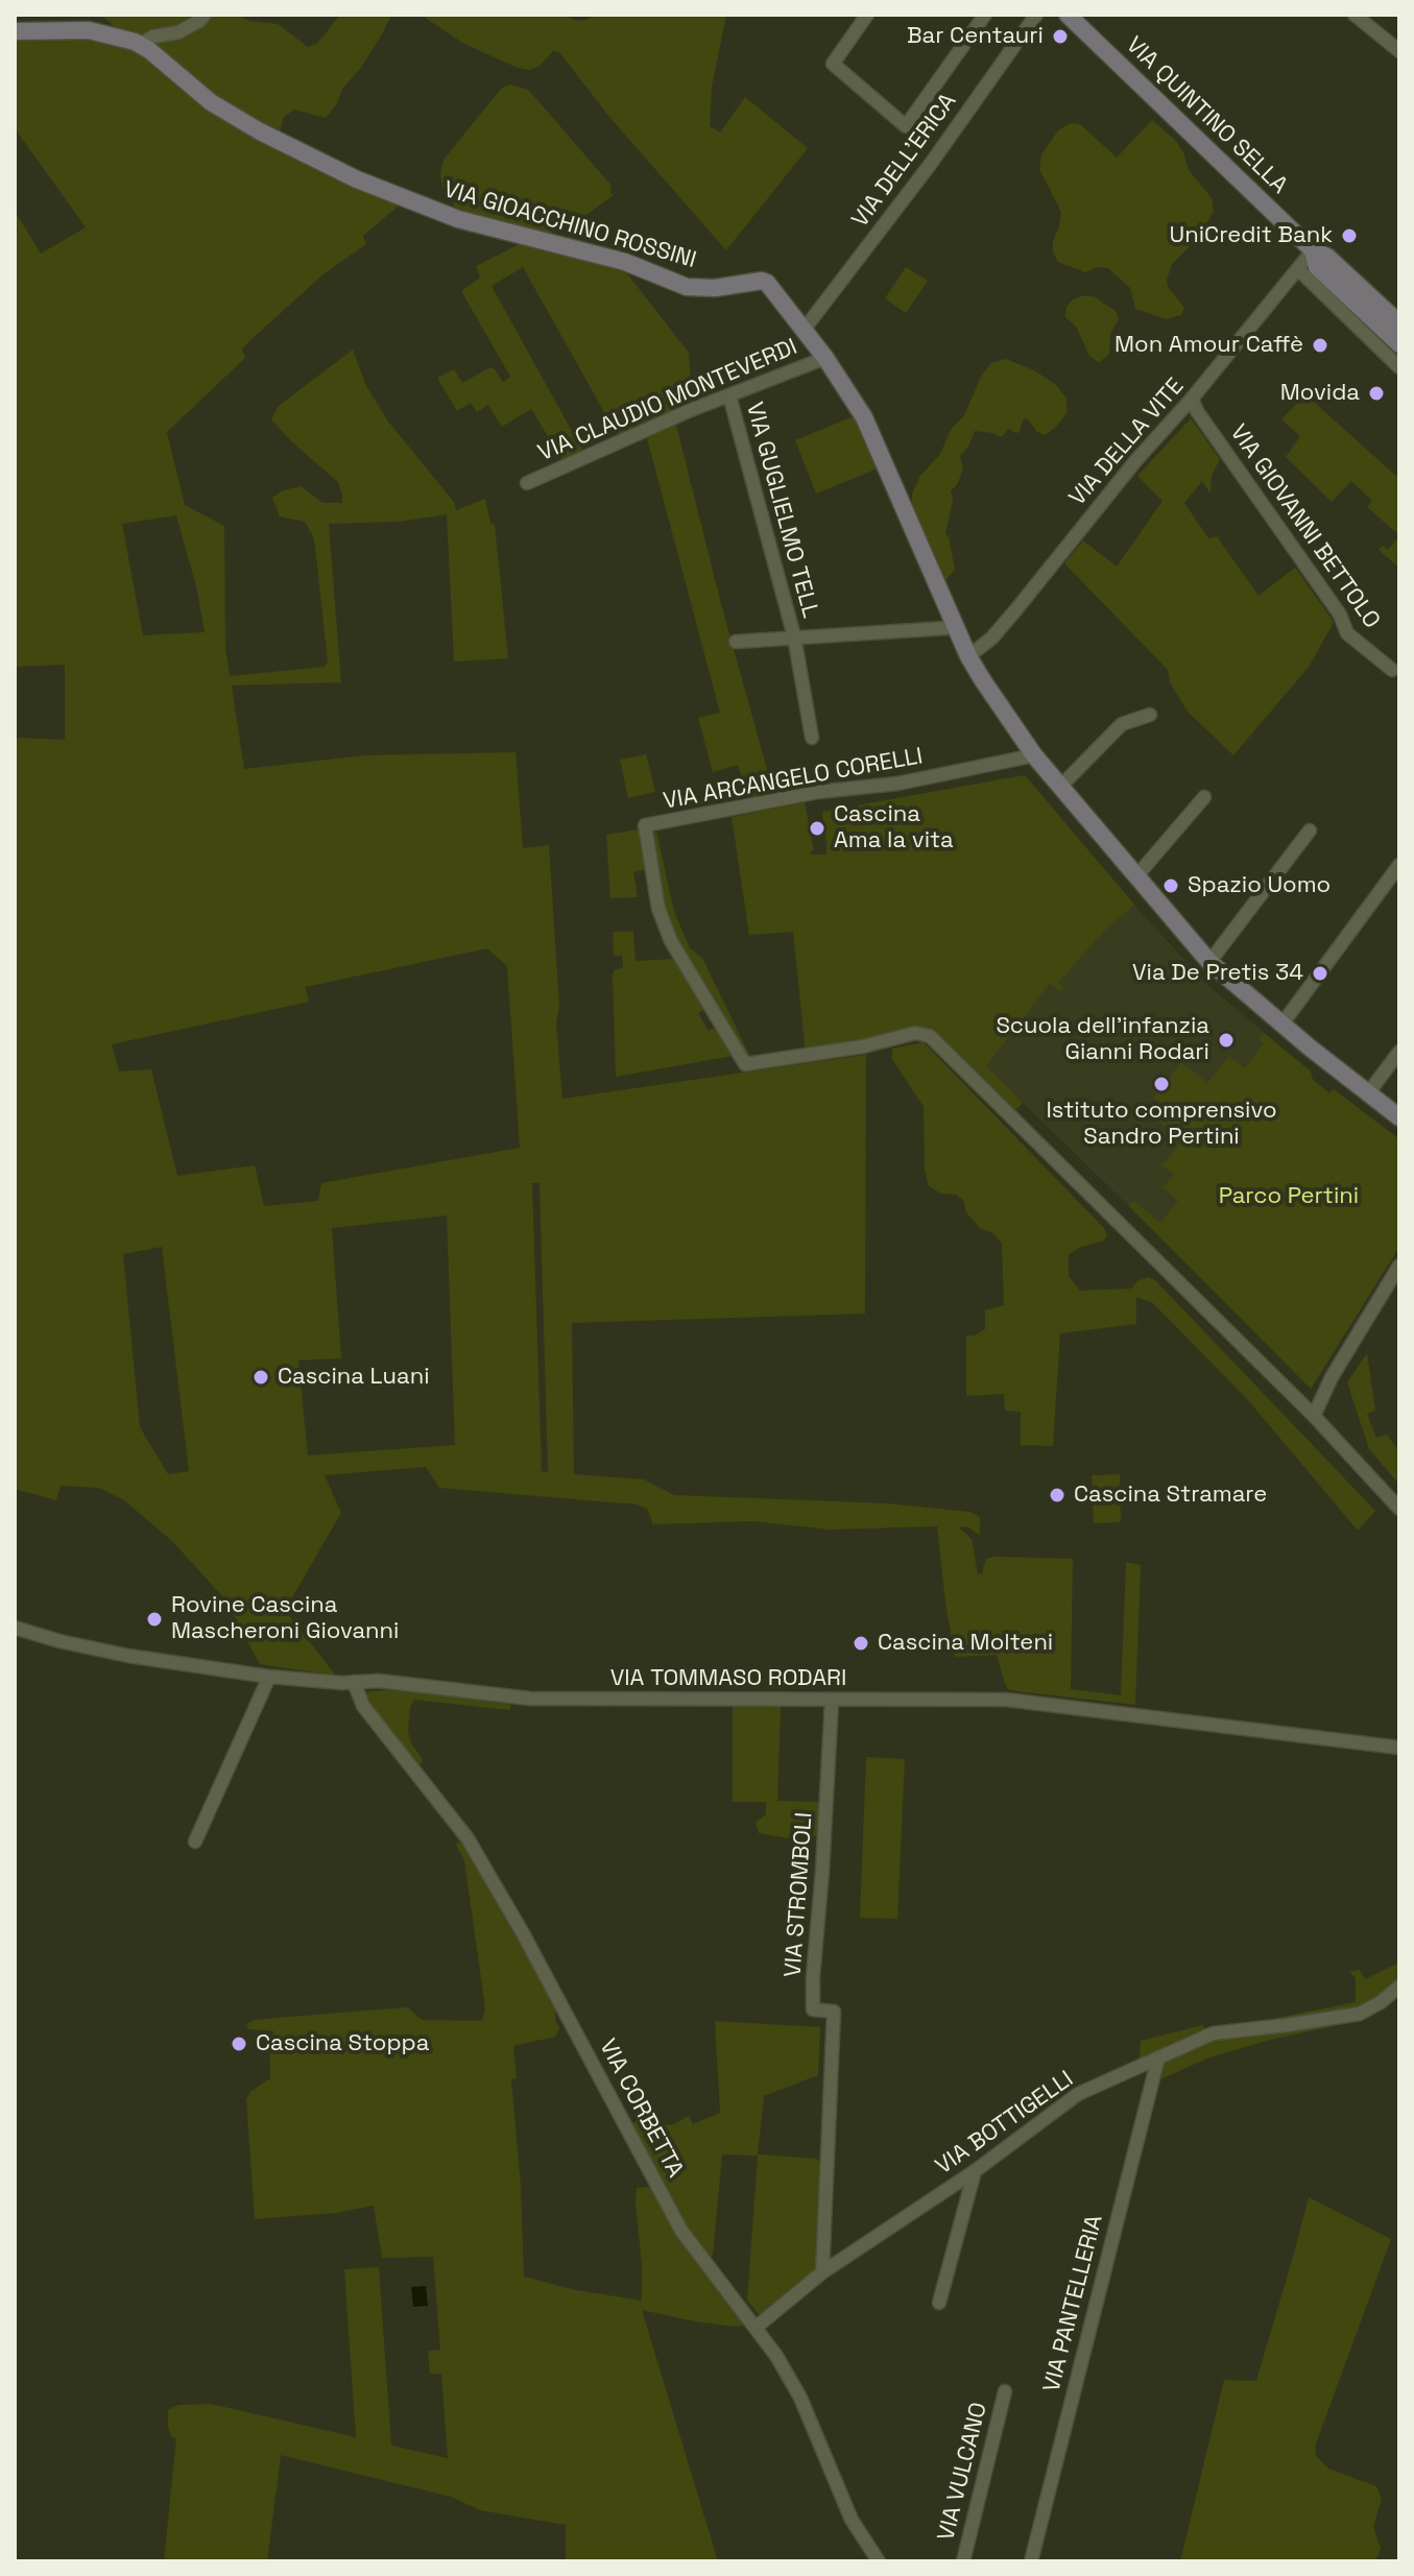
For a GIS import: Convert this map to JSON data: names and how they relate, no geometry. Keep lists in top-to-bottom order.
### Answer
{
  "streets": {
    "street": [
      "VIA QUINTINO SELLA",
      "VIA DELL'ERICA",
      "VIA GIOACCHINO ROSSINI",
      "VIA CLAUDIO MONTEVERDI",
      "VIA DELLA VITE",
      "VIA GUGLIELMO TELL",
      "VIA GIOVANNI BETTOLO",
      "VIA ARCANGELO CORELLI",
      "VIA TOMMASO RODARI",
      "VIA STROMBOLI",
      "VIA CORBETTA",
      "VIA BOTTIGELLI",
      "VIA PANTELLERIA",
      "VIA VULCANO"
    ]
  },
  "crossings": [
    ["VIA QUINTINO SELLA", "VIA DELLA VITE"],
    ["VIA DELL'ERICA", "VIA GIOACCHINO ROSSINI"],
    ["VIA GIOACCHINO ROSSINI", "VIA CLAUDIO MONTEVERDI"],
    ["VIA GIOACCHINO ROSSINI", "VIA DELLA VITE"],
    ["VIA GIOACCHINO ROSSINI", "VIA GUGLIELMO TELL"],
    ["VIA GIOACCHINO ROSSINI", "VIA ARCANGELO CORELLI"],
    ["VIA CLAUDIO MONTEVERDI", "VIA GUGLIELMO TELL"],
    ["VIA DELLA VITE", "VIA GIOVANNI BETTOLO"],
    ["VIA TOMMASO RODARI", "VIA STROMBOLI"],
    ["VIA TOMMASO RODARI", "VIA CORBETTA"],
    ["VIA STROMBOLI", "VIA BOTTIGELLI"],
    ["VIA CORBETTA", "VIA BOTTIGELLI"],
    ["VIA BOTTIGELLI", "VIA PANTELLERIA"]
  ],
  "parks": ["Parco Pertini"],
  "places": [
    "Bar Centauri",
    "UniCredit Bank",
    "Mon Amour Caffè",
    "Movida",
    "Cascina Ama la vita",
    "Spazio Uomo",
    "Via De Pretis 34",
    "Scuola dell’infanzia Gianni Rodari",
    "Istituto comprensivo Sandro Pertini",
    "Cascina Luani",
    "Cascina Stramare",
    "Rovine Cascina Mascheroni Giovanni",
    "Cascina Molteni",
    "Cascina Stoppa"
  ]
}
